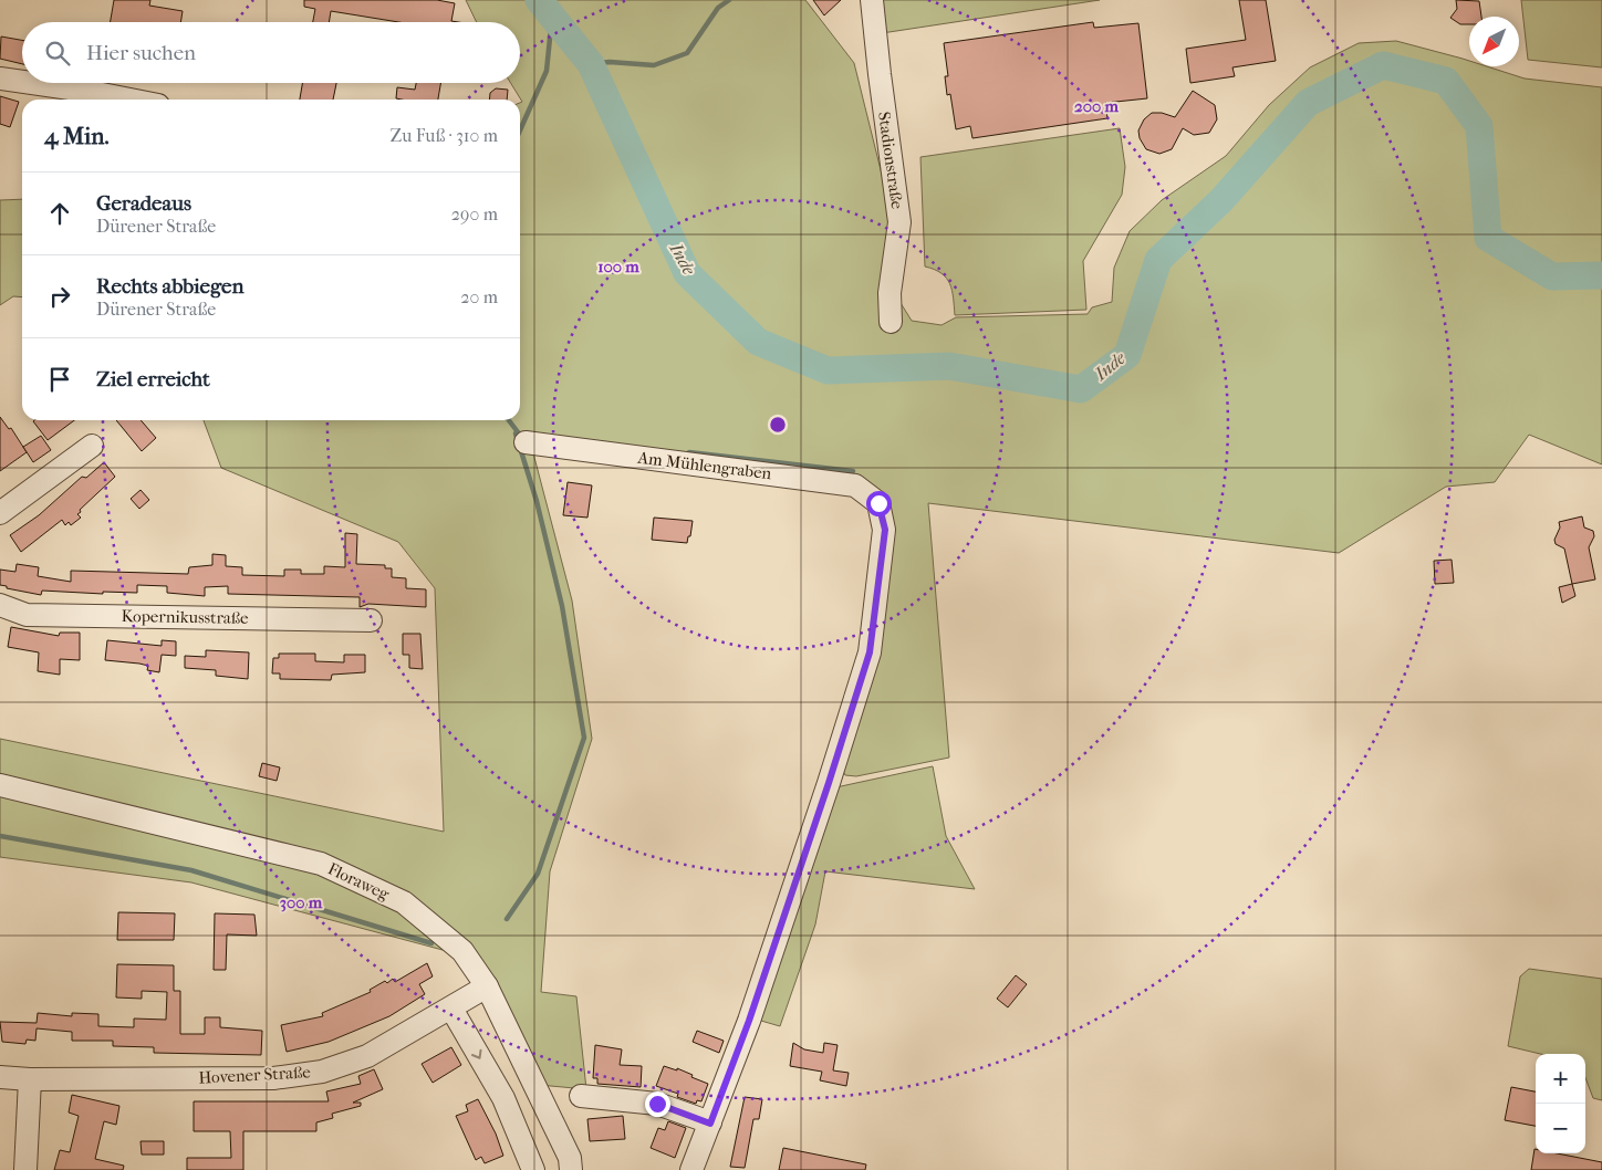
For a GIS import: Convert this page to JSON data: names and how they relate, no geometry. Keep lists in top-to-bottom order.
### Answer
{
  "streets": {
    "street": [
      "Stadionstraße",
      "Am Mühlengraben",
      "Kopernikusstraße",
      "Floraweg",
      "Hovener Straße"
    ]
  },
  "crossings": [
    ["Floraweg", "Hovener Straße"]
  ],
  "water": ["Inde"],
  "north": "bottom left",
  "page": {
    "search": "Hier suchen",
    "heading": ["4 Min.", "Zu Fuß · 310 m"],
    "list": [
      ["Geradeaus", "Dürener Straße", "290 m"],
      ["Rechts abbiegen", "Dürener Straße", "20 m"],
      "Ziel erreicht"
    ],
    "map_buttons": ["+", "−"]
  },
  "rings": ["200 m", "100 m", "300 m"]
}
